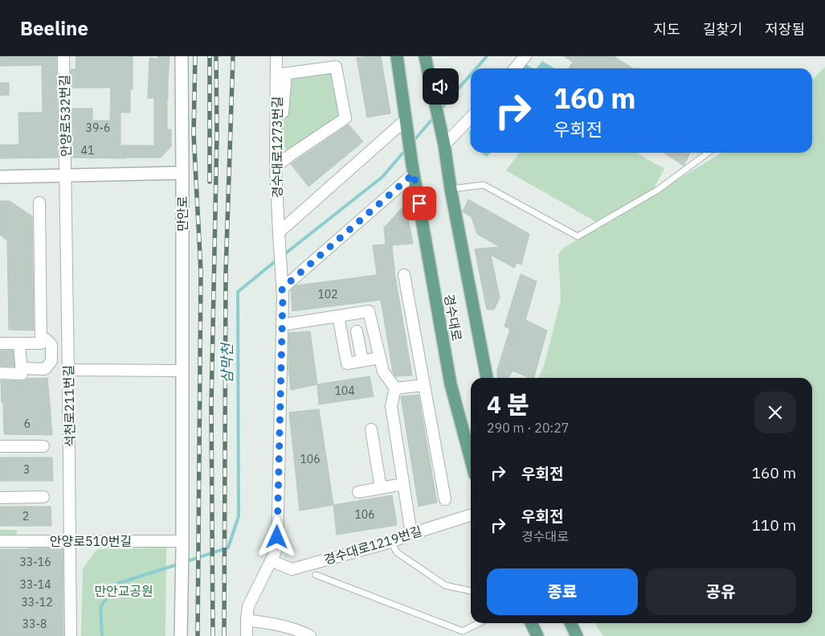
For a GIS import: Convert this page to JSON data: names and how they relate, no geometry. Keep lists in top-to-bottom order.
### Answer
{
  "streets": {
    "main road": ["경수대로"],
    "street": [
      "안양로532번길",
      "경수대로1273번길",
      "만안로",
      "석천로211번길",
      "안양로510번길",
      "경수대로1219번길"
    ]
  },
  "crossings": [
    ["안양로532번길", "만안로"],
    ["안양로532번길", "석천로211번길"],
    ["만안로", "안양로510번길"],
    ["석천로211번길", "안양로510번길"]
  ],
  "water": ["삼막천"],
  "parks": ["만안교공원"],
  "house_numbers": [
    "39-6",
    "41",
    "102",
    "104",
    "6",
    "106",
    "3",
    "106",
    "2",
    "33-16",
    "33-14",
    "33-12",
    "33-8"
  ],
  "page": {
    "header": "Beeline",
    "nav": ["지도", "길찾기", "저장됨"],
    "turn": ["160 m", "우회전"],
    "heading": ["4 분", "290 m · 20:27"],
    "list": [
      {
        "name": "우회전",
        "value": "160 m"
      },
      {
        "name": "우회전",
        "note": "경수대로",
        "value": "110 m"
      }
    ],
    "buttons": ["종료", "공유"]
  }
}
